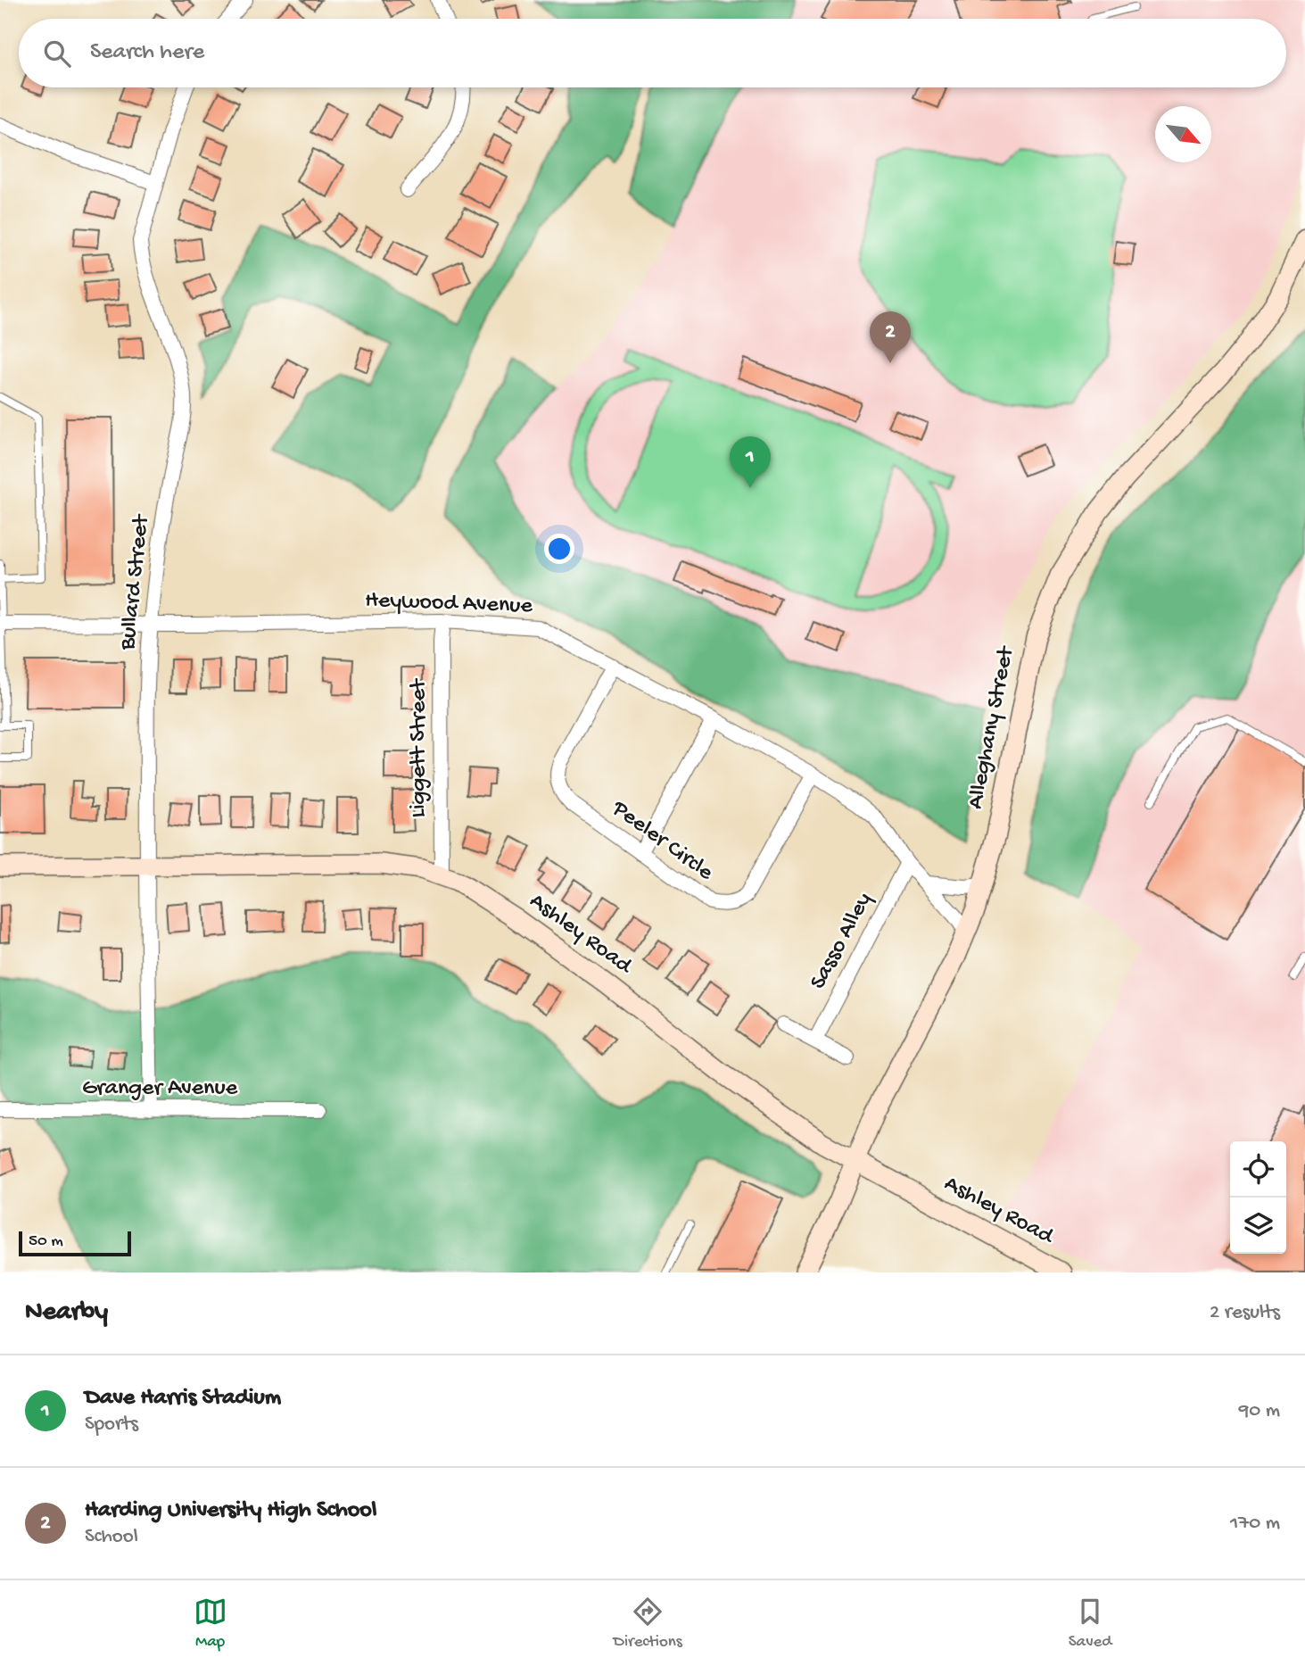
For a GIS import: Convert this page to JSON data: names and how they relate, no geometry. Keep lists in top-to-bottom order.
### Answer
{
  "streets": {
    "street": [
      "Bullard Street",
      "Heywood Avenue",
      "Alleghany Street",
      "Liggett Street",
      "Peeler Circle",
      "Ashley Road",
      "Sasso Alley",
      "Granger Avenue"
    ]
  },
  "crossings": [
    ["Bullard Street", "Heywood Avenue"],
    ["Bullard Street", "Ashley Road"],
    ["Bullard Street", "Granger Avenue"],
    ["Heywood Avenue", "Alleghany Street"],
    ["Heywood Avenue", "Liggett Street"],
    ["Heywood Avenue", "Peeler Circle"],
    ["Heywood Avenue", "Sasso Alley"],
    ["Alleghany Street", "Ashley Road"],
    ["Liggett Street", "Ashley Road"]
  ],
  "scale_bar": "50 m",
  "north": "bottom right",
  "page": {
    "search": "Search here",
    "pins": ["2", "1"],
    "scale": "50 m",
    "heading": ["Nearby", "2 results"],
    "list": [
      {
        "mark": "1",
        "name": "Dave Harris Stadium",
        "note": "Sports",
        "value": "90 m"
      },
      {
        "mark": "2",
        "name": "Harding University High School",
        "note": "School",
        "value": "170 m"
      }
    ],
    "nav": ["Map", "Directions", "Saved"]
  }
}
